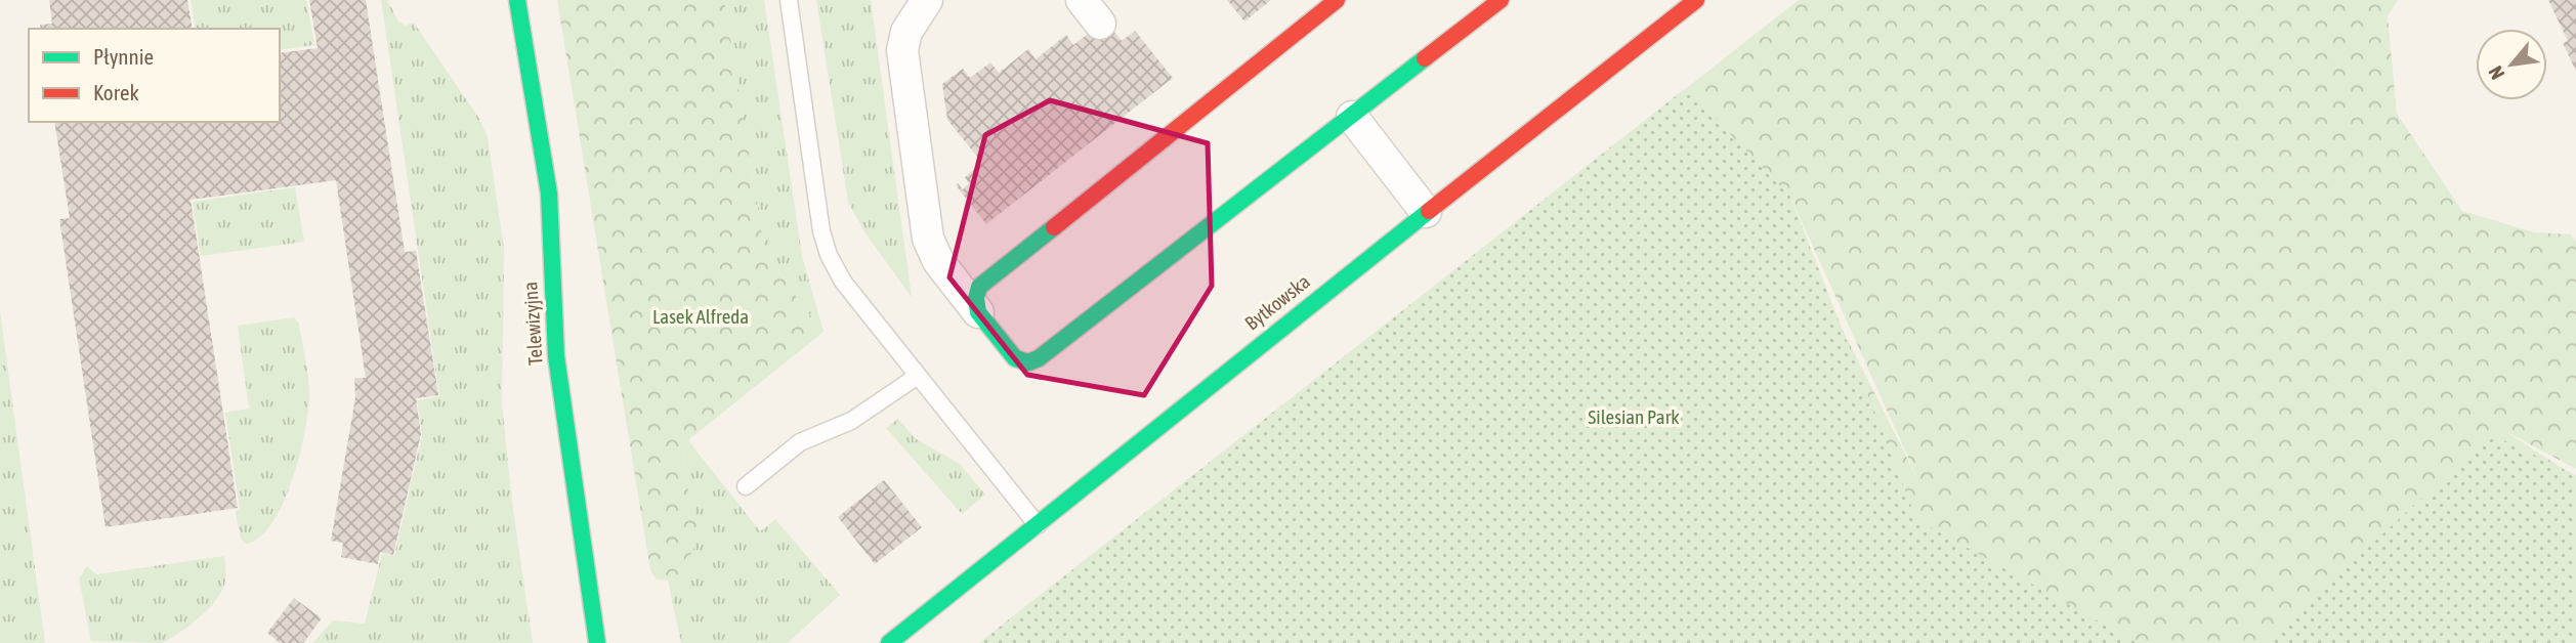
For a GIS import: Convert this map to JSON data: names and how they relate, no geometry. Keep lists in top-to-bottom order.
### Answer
{
  "streets": {
    "street": ["Bytkowska", "Telewizyjna"]
  },
  "parks": ["Lasek Alfreda", "Silesian Park"],
  "legend": ["Płynnie", "Korek"],
  "north": "bottom left"
}
